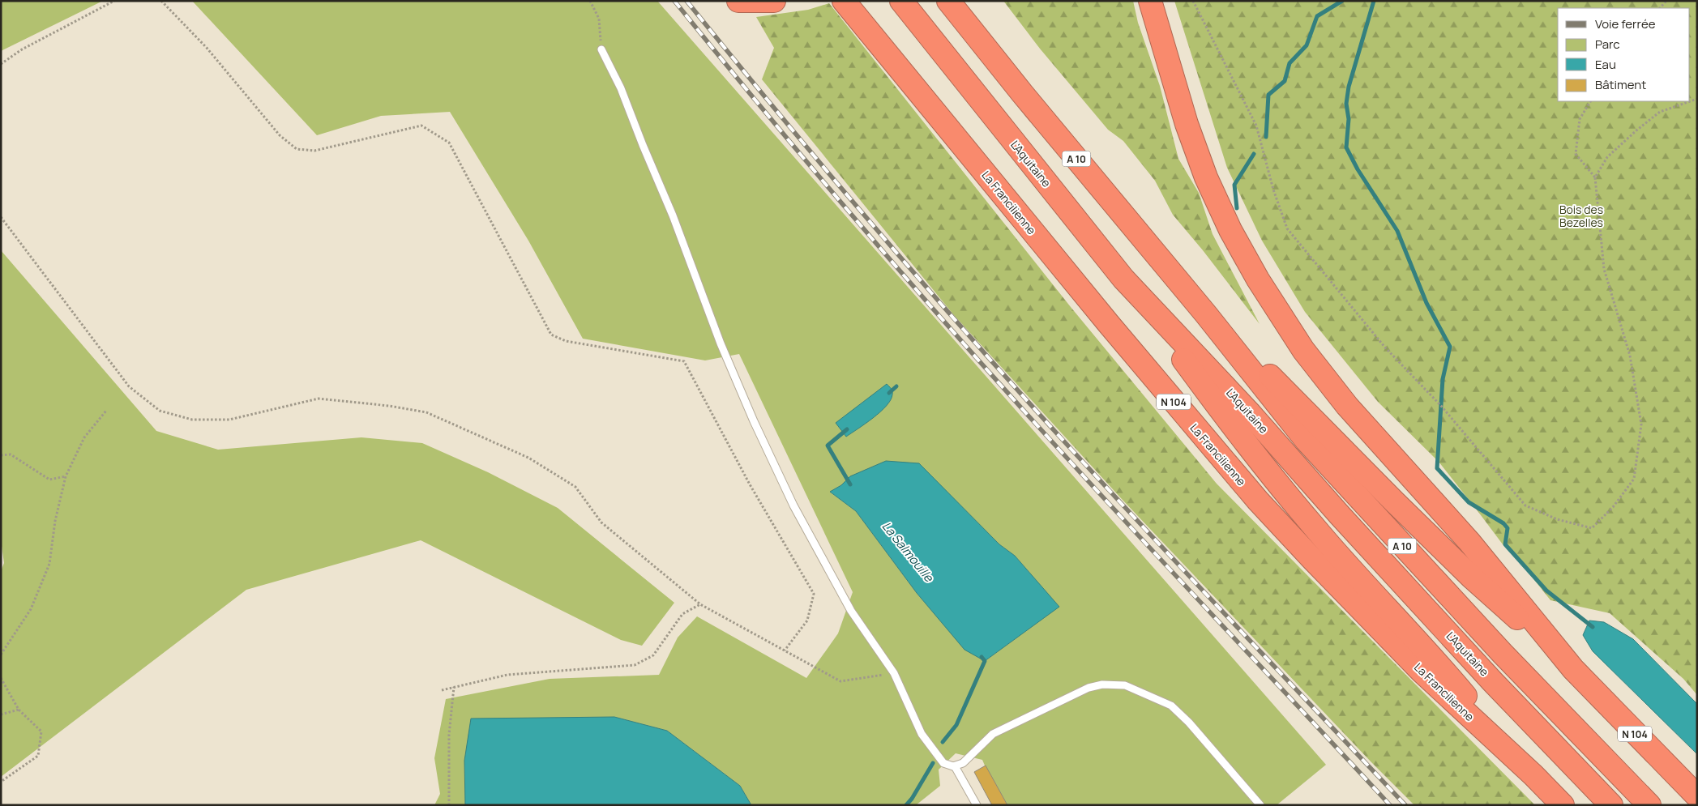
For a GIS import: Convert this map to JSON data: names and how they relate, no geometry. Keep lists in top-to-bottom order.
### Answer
{
  "streets": {
    "highway": [
      "A 10",
      "L'Aquitaine",
      "La Francilienne",
      "N 104"
    ]
  },
  "water": ["La Salmouille"],
  "parks": ["Bois des Bezelles"],
  "legend": [
    "Voie ferrée",
    "Parc",
    "Eau",
    "Bâtiment"
  ]
}
